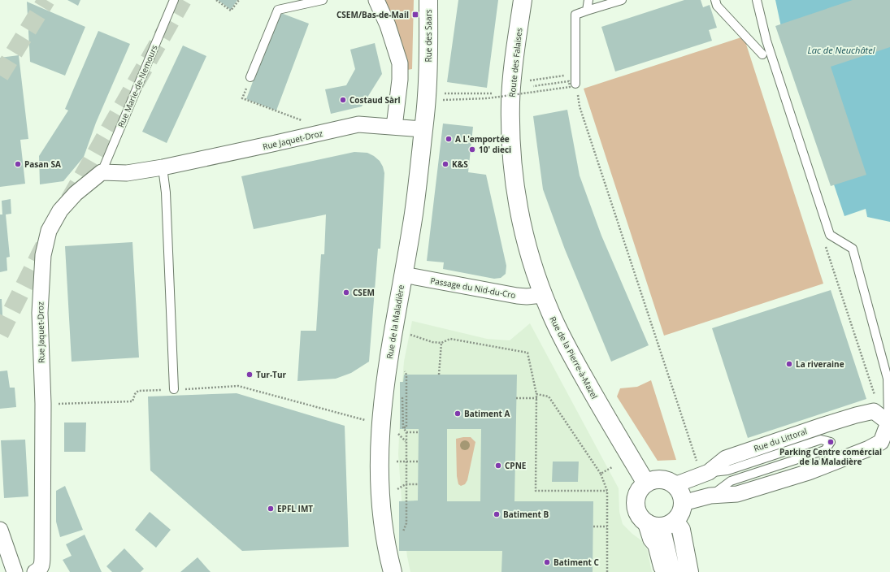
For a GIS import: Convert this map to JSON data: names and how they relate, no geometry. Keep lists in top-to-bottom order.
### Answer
{
  "streets": {
    "main road": [
      "Rue des Saars",
      "Route des Falaises",
      "Rue de la Maladière",
      "Rue de la Pierre-à-Mazel"
    ],
    "street": ["Rue Jaquet-Droz", "Passage du Nid-du-Cro", "Rue du Littoral"],
    "lane": ["Rue Marie-de-Nemours"]
  },
  "crossings": [
    ["Rue des Saars", "Rue de la Maladière"],
    ["Route des Falaises", "Rue de la Pierre-à-Mazel"],
    ["Rue Marie-de-Nemours", "Rue Jaquet-Droz"],
    ["Rue Jaquet-Droz", "Rue de la Maladière"],
    ["Passage du Nid-du-Cro", "Rue de la Maladière"],
    ["Passage du Nid-du-Cro", "Rue de la Pierre-à-Mazel"],
    ["Rue de la Pierre-à-Mazel", "Rue du Littoral"]
  ],
  "water": ["Lac de Neuchâtel"],
  "places": {
    "transit": ["CSEM/Bas-de-Mail"],
    "other": [
      "Costaud Sàrl",
      "A L'emportée",
      "10' dieci",
      "Pasan SA",
      "K&S",
      "CSEM",
      "La riveraine",
      "Tur-Tur",
      "Batiment A",
      "Parking Centre comércial de la Maladière",
      "CPNE",
      "EPFL IMT",
      "Batiment B",
      "Batiment C"
    ]
  }
}
